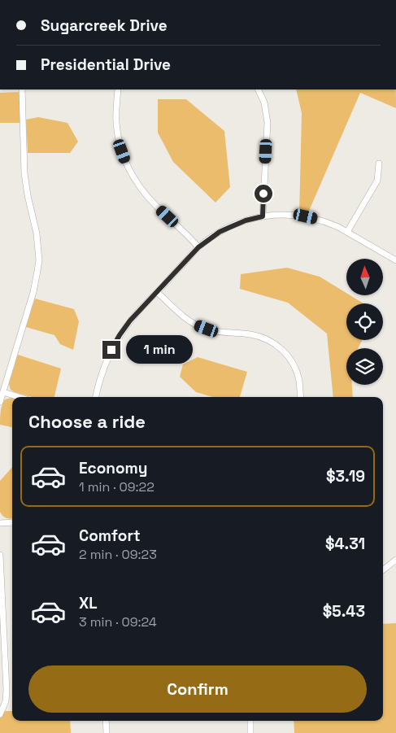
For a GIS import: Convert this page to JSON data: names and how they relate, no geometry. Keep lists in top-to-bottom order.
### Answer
{
  "north": "top",
  "page": {
    "banner": ["Sugarcreek Drive", "Presidential Drive"],
    "bubble": "1 min",
    "heading": "Choose a ride",
    "list": [
      {
        "name": "Economy",
        "note": "1 min · 09:22",
        "value": "$3.19"
      },
      {
        "name": "Comfort",
        "note": "2 min · 09:23",
        "value": "$4.31"
      },
      {
        "name": "XL",
        "note": "3 min · 09:24",
        "value": "$5.43"
      }
    ],
    "buttons": "Confirm"
  }
}
